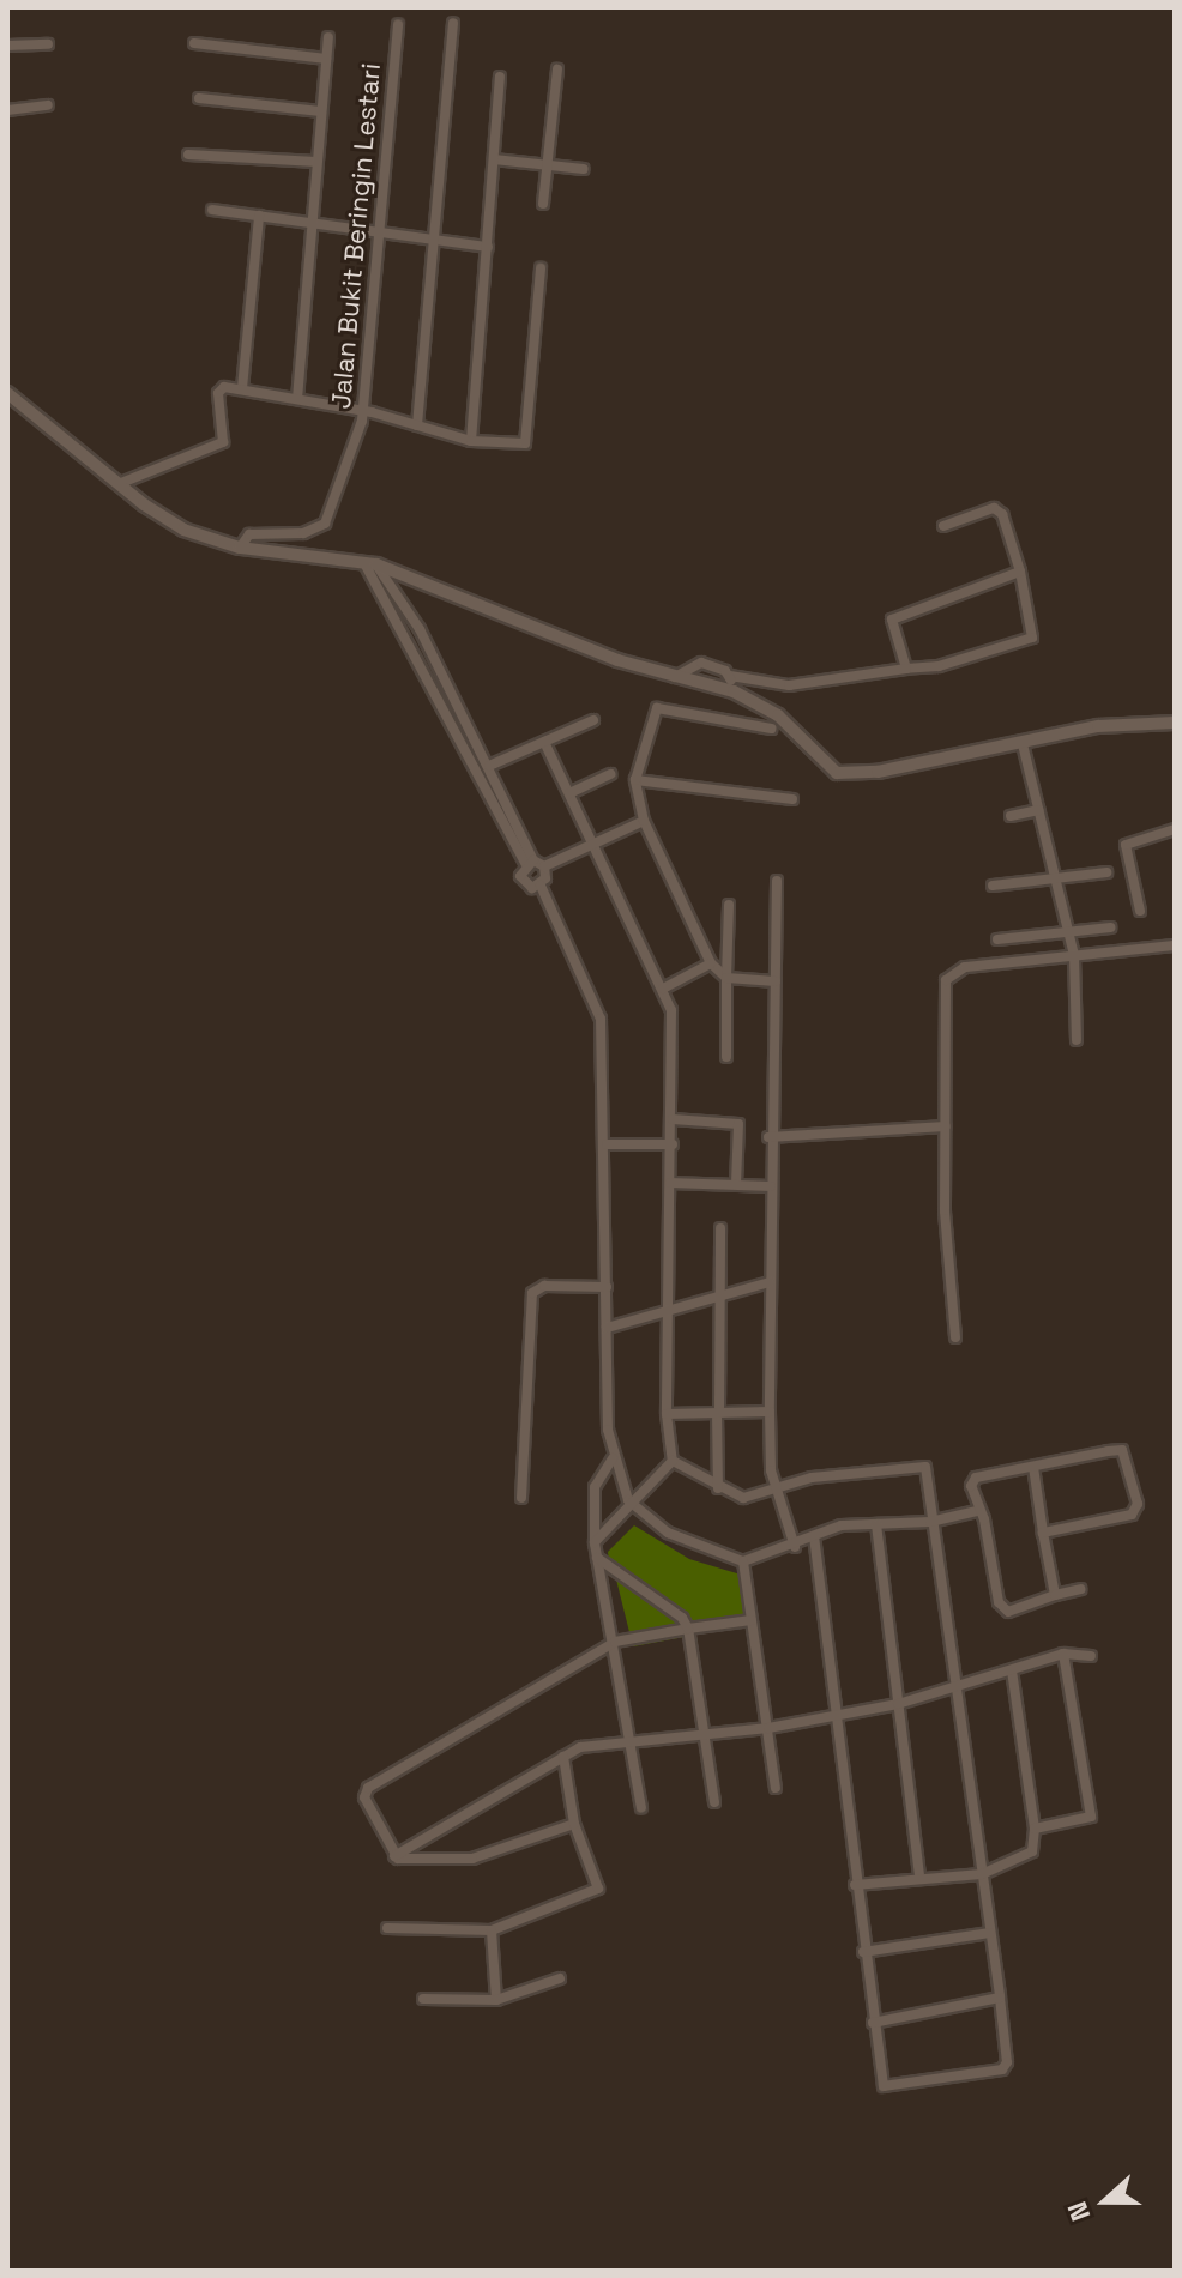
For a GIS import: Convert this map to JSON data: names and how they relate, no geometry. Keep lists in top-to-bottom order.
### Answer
{
  "streets": {
    "street": ["Jalan Bukit Beringin Lestari"]
  },
  "north": "left"
}
